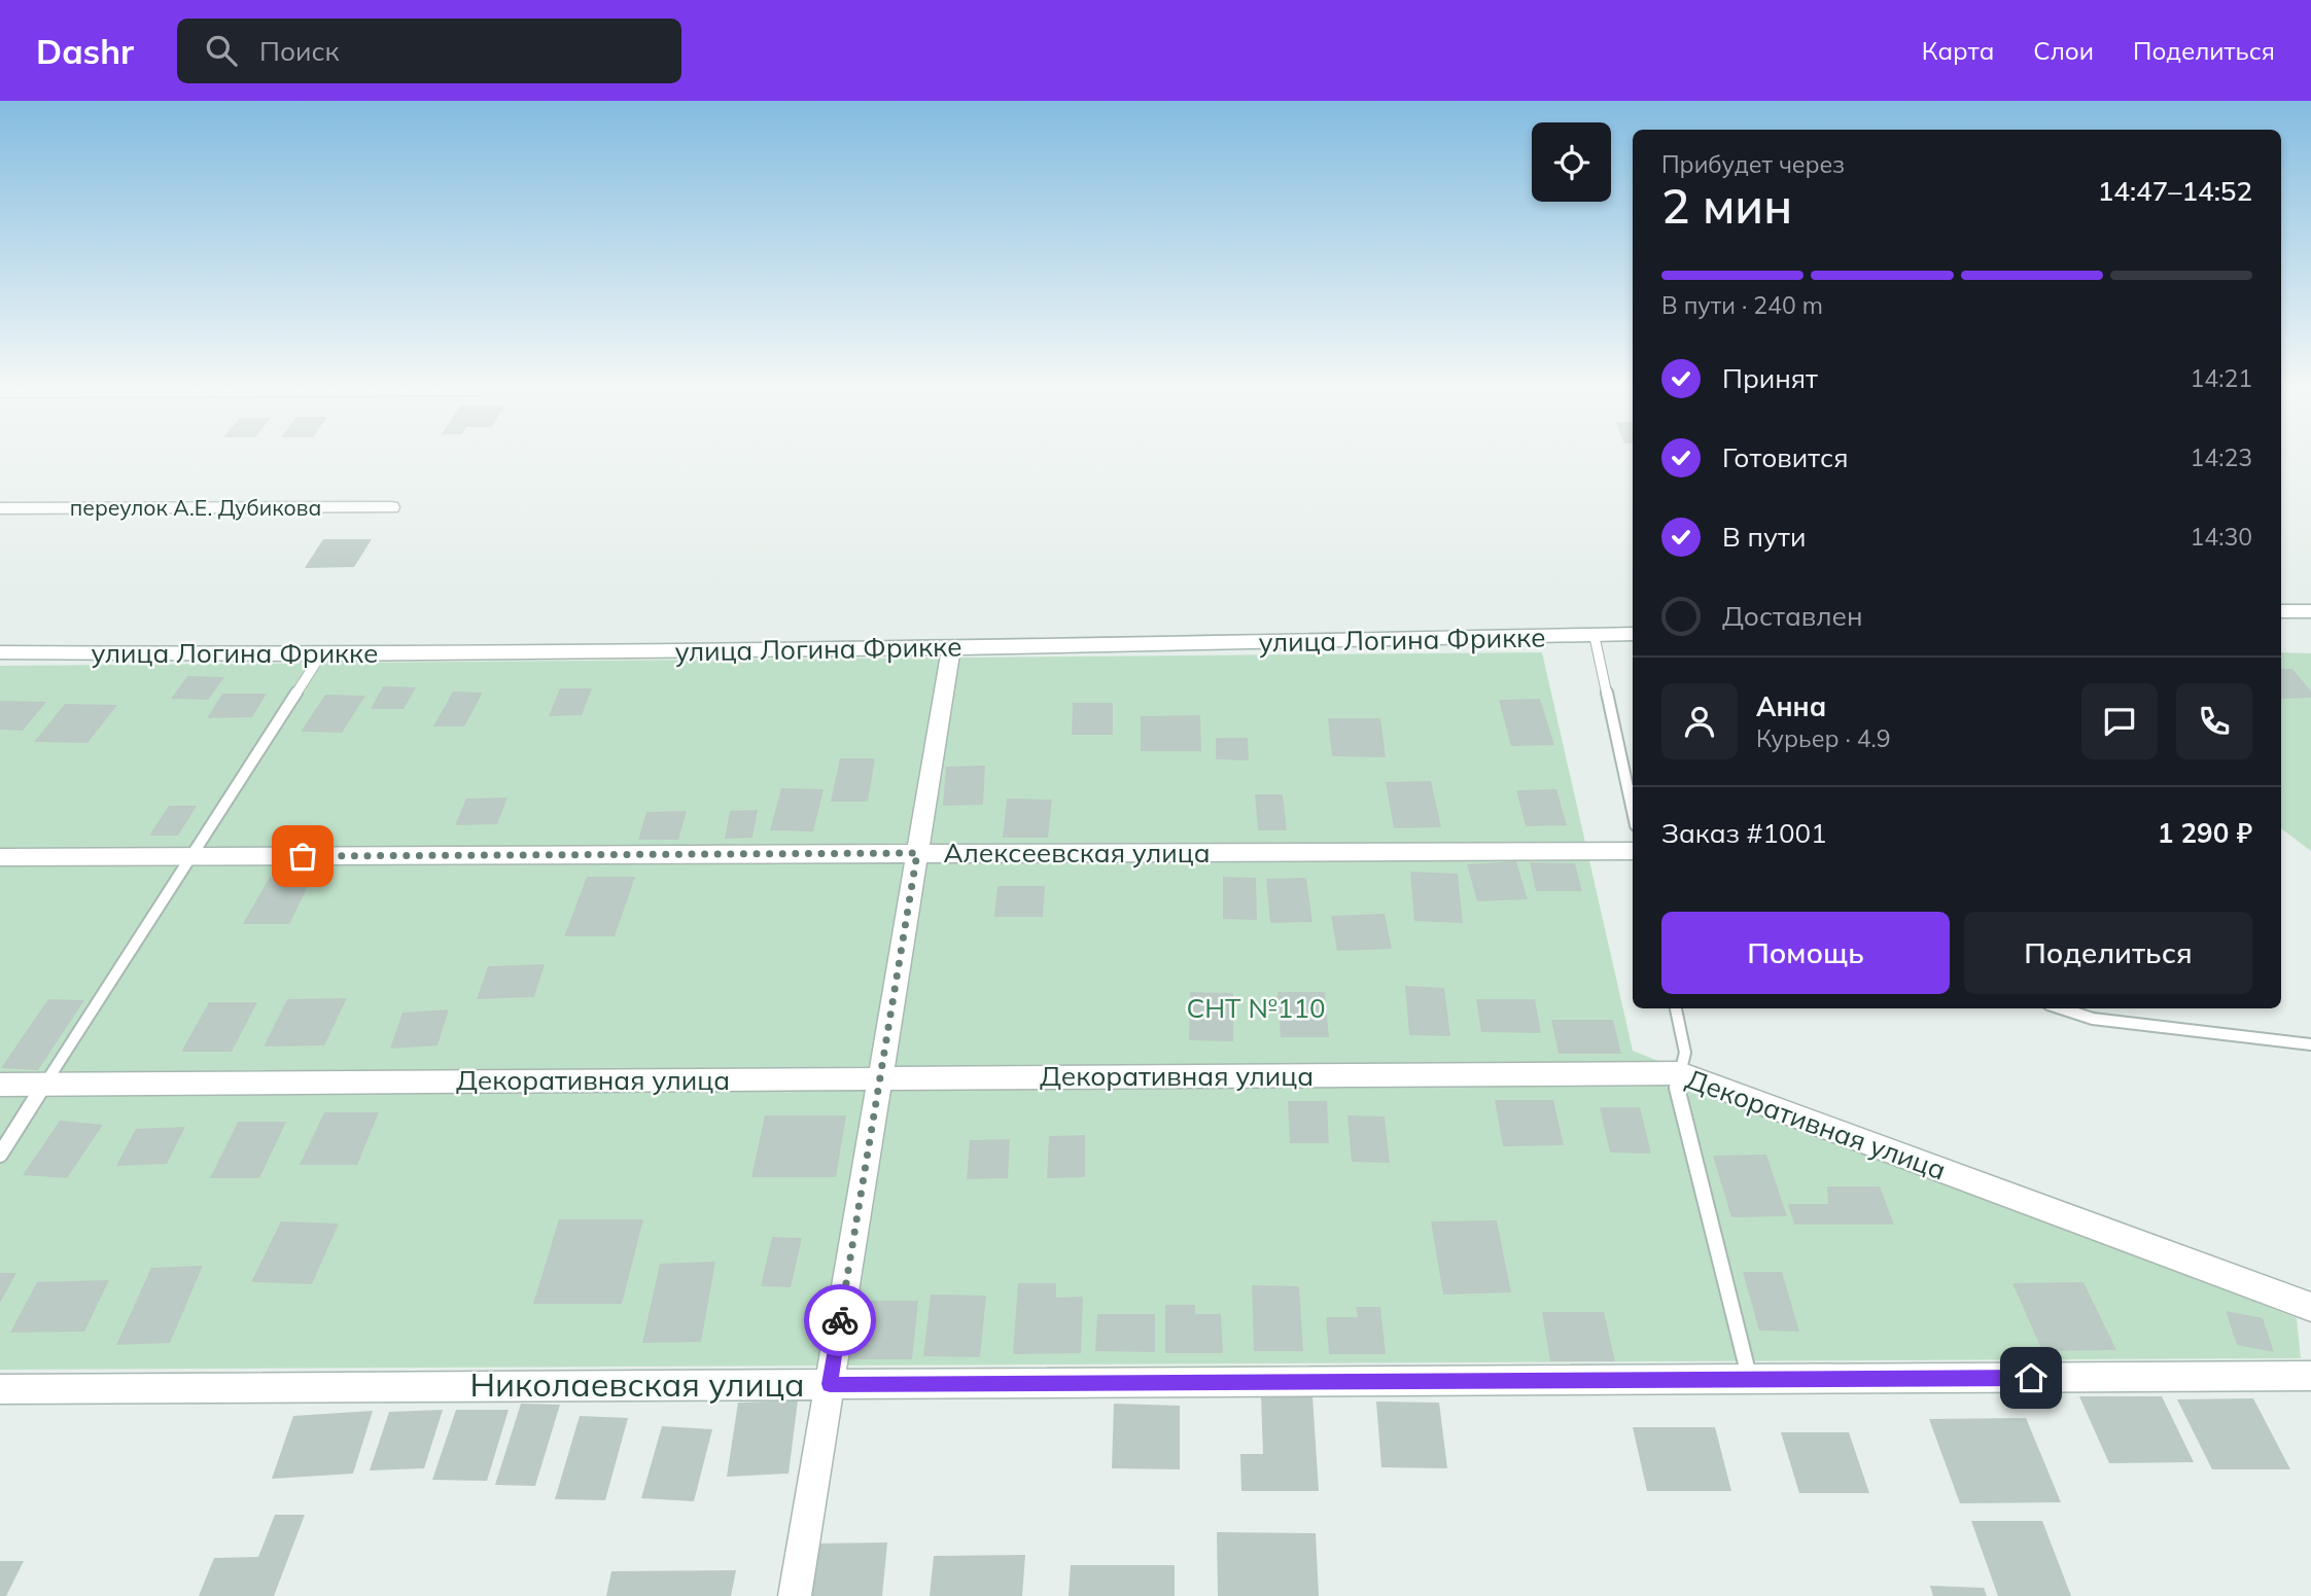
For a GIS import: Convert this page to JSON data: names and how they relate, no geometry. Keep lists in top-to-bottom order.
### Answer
{
  "streets": {
    "street": [
      "переулок А.Е. Дубикова",
      "улица Логина Фрикке",
      "Алексеевская улица",
      "Декоративная улица",
      "Николаевская улица"
    ]
  },
  "parks": ["СНТ №110"],
  "page": {
    "header": "Dashr",
    "search": "Поиск",
    "nav": ["Карта", "Слои", "Поделиться"],
    "heading": ["2 мин", "Прибудет через", "14:47–14:52"],
    "panel": [
      "Анна",
      "Курьер · 4.9",
      "Заказ #1001",
      "1 290 ₽"
    ],
    "bar": "В пути · 240 m",
    "list": [
      ["Принят", "14:21"],
      ["Готовится", "14:23"],
      ["В пути", "14:30"],
      "Доставлен"
    ],
    "buttons": ["Помощь", "Поделиться"]
  }
}
